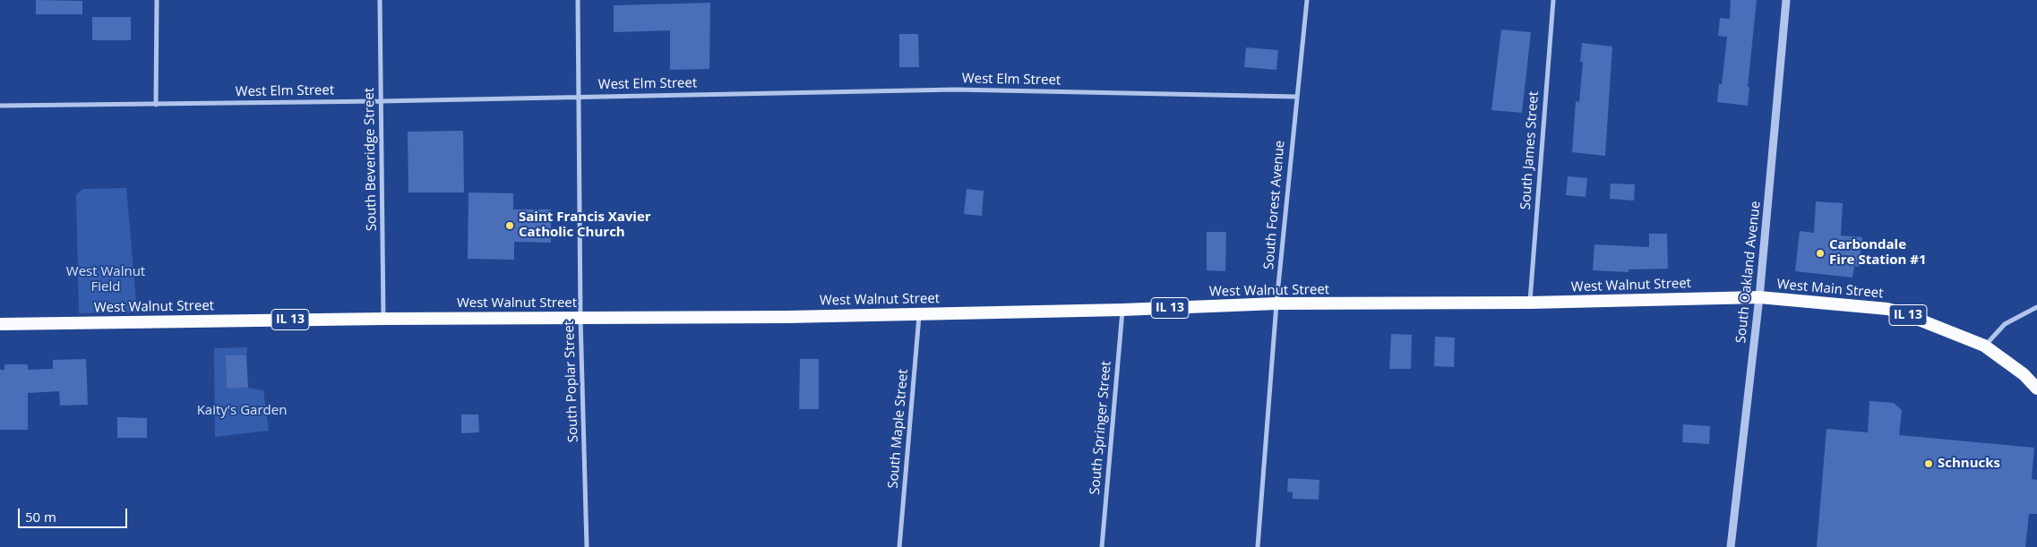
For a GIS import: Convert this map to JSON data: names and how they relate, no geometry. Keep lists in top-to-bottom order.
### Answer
{
  "streets": {
    "highway": ["West Walnut Street", "West Main Street", "IL 13"],
    "street": [
      "West Elm Street",
      "South James Street",
      "South Beveridge Street",
      "South Forest Avenue",
      "South Oakland Avenue",
      "South Poplar Street",
      "South Springer Street",
      "South Maple Street"
    ]
  },
  "crossings": [
    ["West Elm Street", "South Beveridge Street"],
    ["West Elm Street", "South Forest Avenue"],
    ["West Elm Street", "South Poplar Street"],
    ["South James Street", "West Walnut Street"],
    ["South Beveridge Street", "West Walnut Street"],
    ["South Forest Avenue", "West Walnut Street"],
    ["South Oakland Avenue", "West Walnut Street"],
    ["South Oakland Avenue", "West Main Street"],
    ["West Walnut Street", "West Main Street"],
    ["West Walnut Street", "South Poplar Street"],
    ["West Walnut Street", "South Springer Street"],
    ["West Walnut Street", "South Maple Street"]
  ],
  "parks": ["West Walnut Field", "Kaity's Garden"],
  "places": ["Saint Francis Xavier Catholic Church", "Carbondale Fire Station #1", "Schnucks"],
  "scale_bar": "50 m"
}
